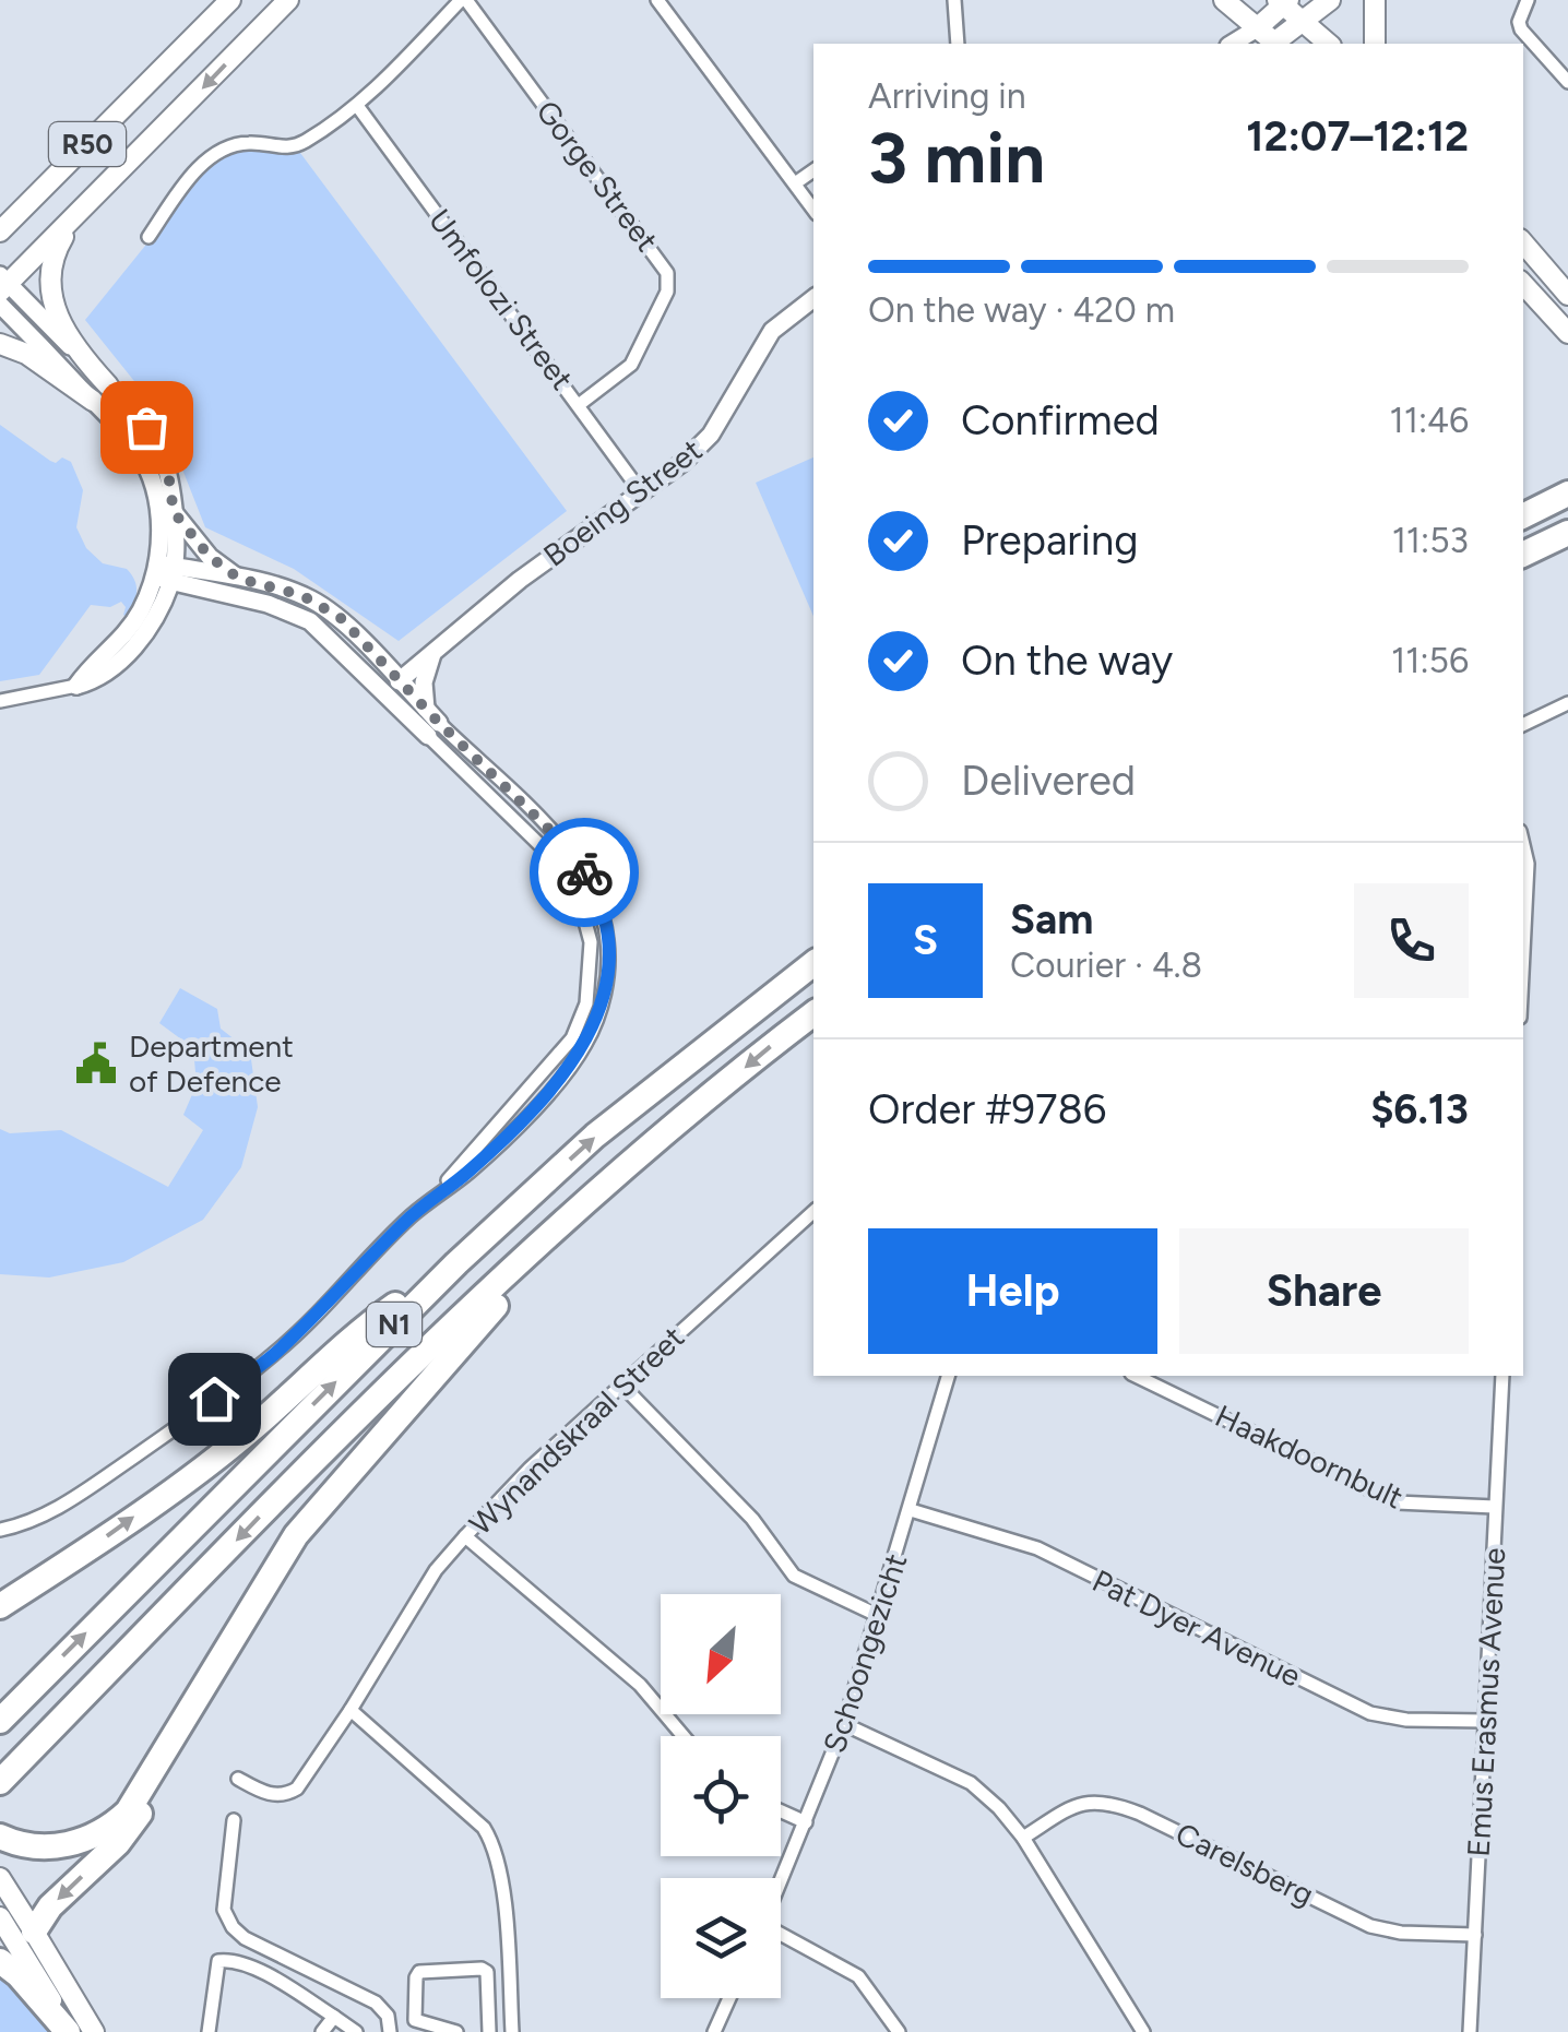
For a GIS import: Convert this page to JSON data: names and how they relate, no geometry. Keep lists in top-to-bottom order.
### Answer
{
  "streets": {
    "highway": ["N1"],
    "main road": ["R50"],
    "street": [
      "Gorge Street",
      "Umfolozi Street",
      "Boeing Street",
      "Wynandskraal Street",
      "Haakdoornbult",
      "Pat Dyer Avenue",
      "Schoongezicht",
      "Emus Erasmus Avenue",
      "Carelsberg"
    ]
  },
  "crossings": [
    ["Gorge Street", "Umfolozi Street"],
    ["Umfolozi Street", "Boeing Street"],
    ["Haakdoornbult", "Emus Erasmus Avenue"],
    ["Pat Dyer Avenue", "Schoongezicht"],
    ["Pat Dyer Avenue", "Emus Erasmus Avenue"],
    ["Emus Erasmus Avenue", "Carelsberg"]
  ],
  "places": {
    "public building": ["Department of Defence"]
  },
  "north": "bottom left",
  "page": {
    "heading": ["3 min", "Arriving in", "12:07–12:12"],
    "panel": [
      "Sam",
      "Courier · 4.8",
      "Order #9786",
      "$6.13"
    ],
    "bar": "On the way · 420 m",
    "list": [
      ["Confirmed", "11:46"],
      ["Preparing", "11:53"],
      ["On the way", "11:56"],
      "Delivered"
    ],
    "round": "S",
    "buttons": ["Help", "Share"]
  }
}
